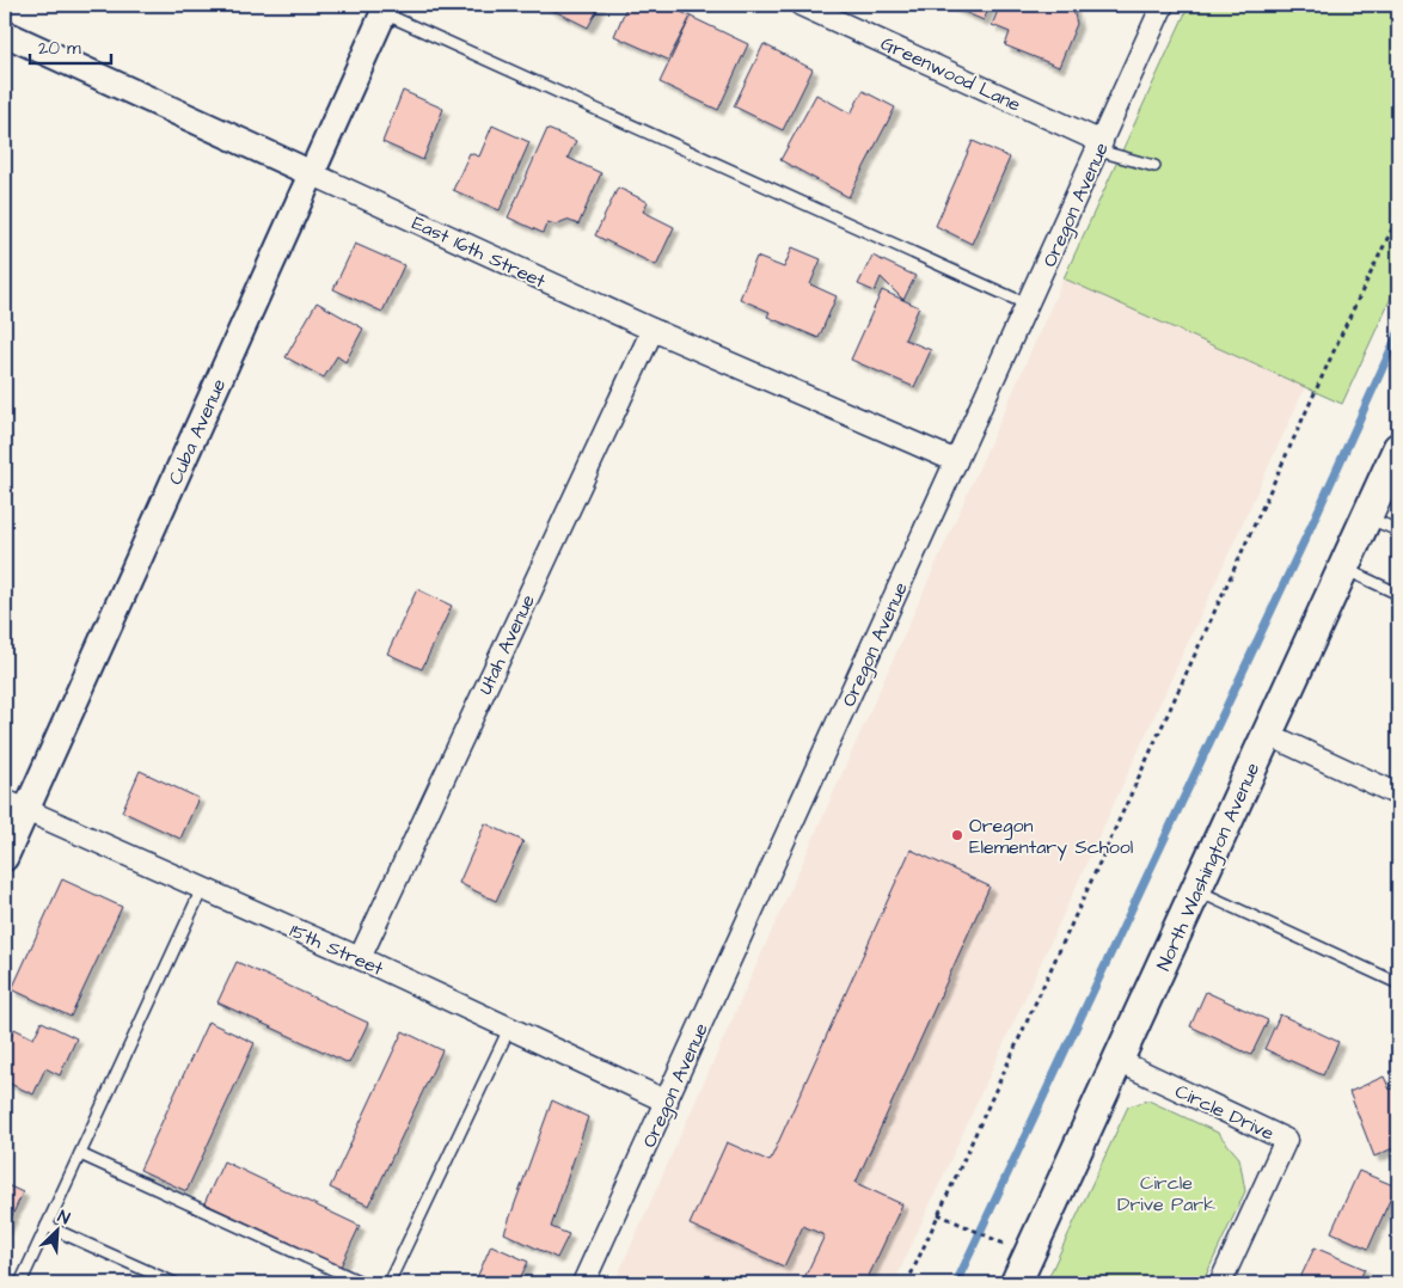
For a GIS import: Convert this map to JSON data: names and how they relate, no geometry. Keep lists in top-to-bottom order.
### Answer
{
  "streets": {
    "main road": ["North Washington Avenue"],
    "street": [
      "Greenwood Lane",
      "Oregon Avenue",
      "East 16th Street",
      "Cuba Avenue",
      "Utah Avenue",
      "15th Street",
      "Circle Drive"
    ]
  },
  "crossings": [
    ["Greenwood Lane", "Oregon Avenue"],
    ["Oregon Avenue", "East 16th Street"],
    ["Oregon Avenue", "15th Street"],
    ["East 16th Street", "Cuba Avenue"],
    ["East 16th Street", "Utah Avenue"],
    ["Cuba Avenue", "15th Street"],
    ["Utah Avenue", "15th Street"],
    ["North Washington Avenue", "Circle Drive"]
  ],
  "parks": ["Circle Drive Park"],
  "places": ["Oregon Elementary School"],
  "scale_bar": "20 m",
  "north": "top right"
}
